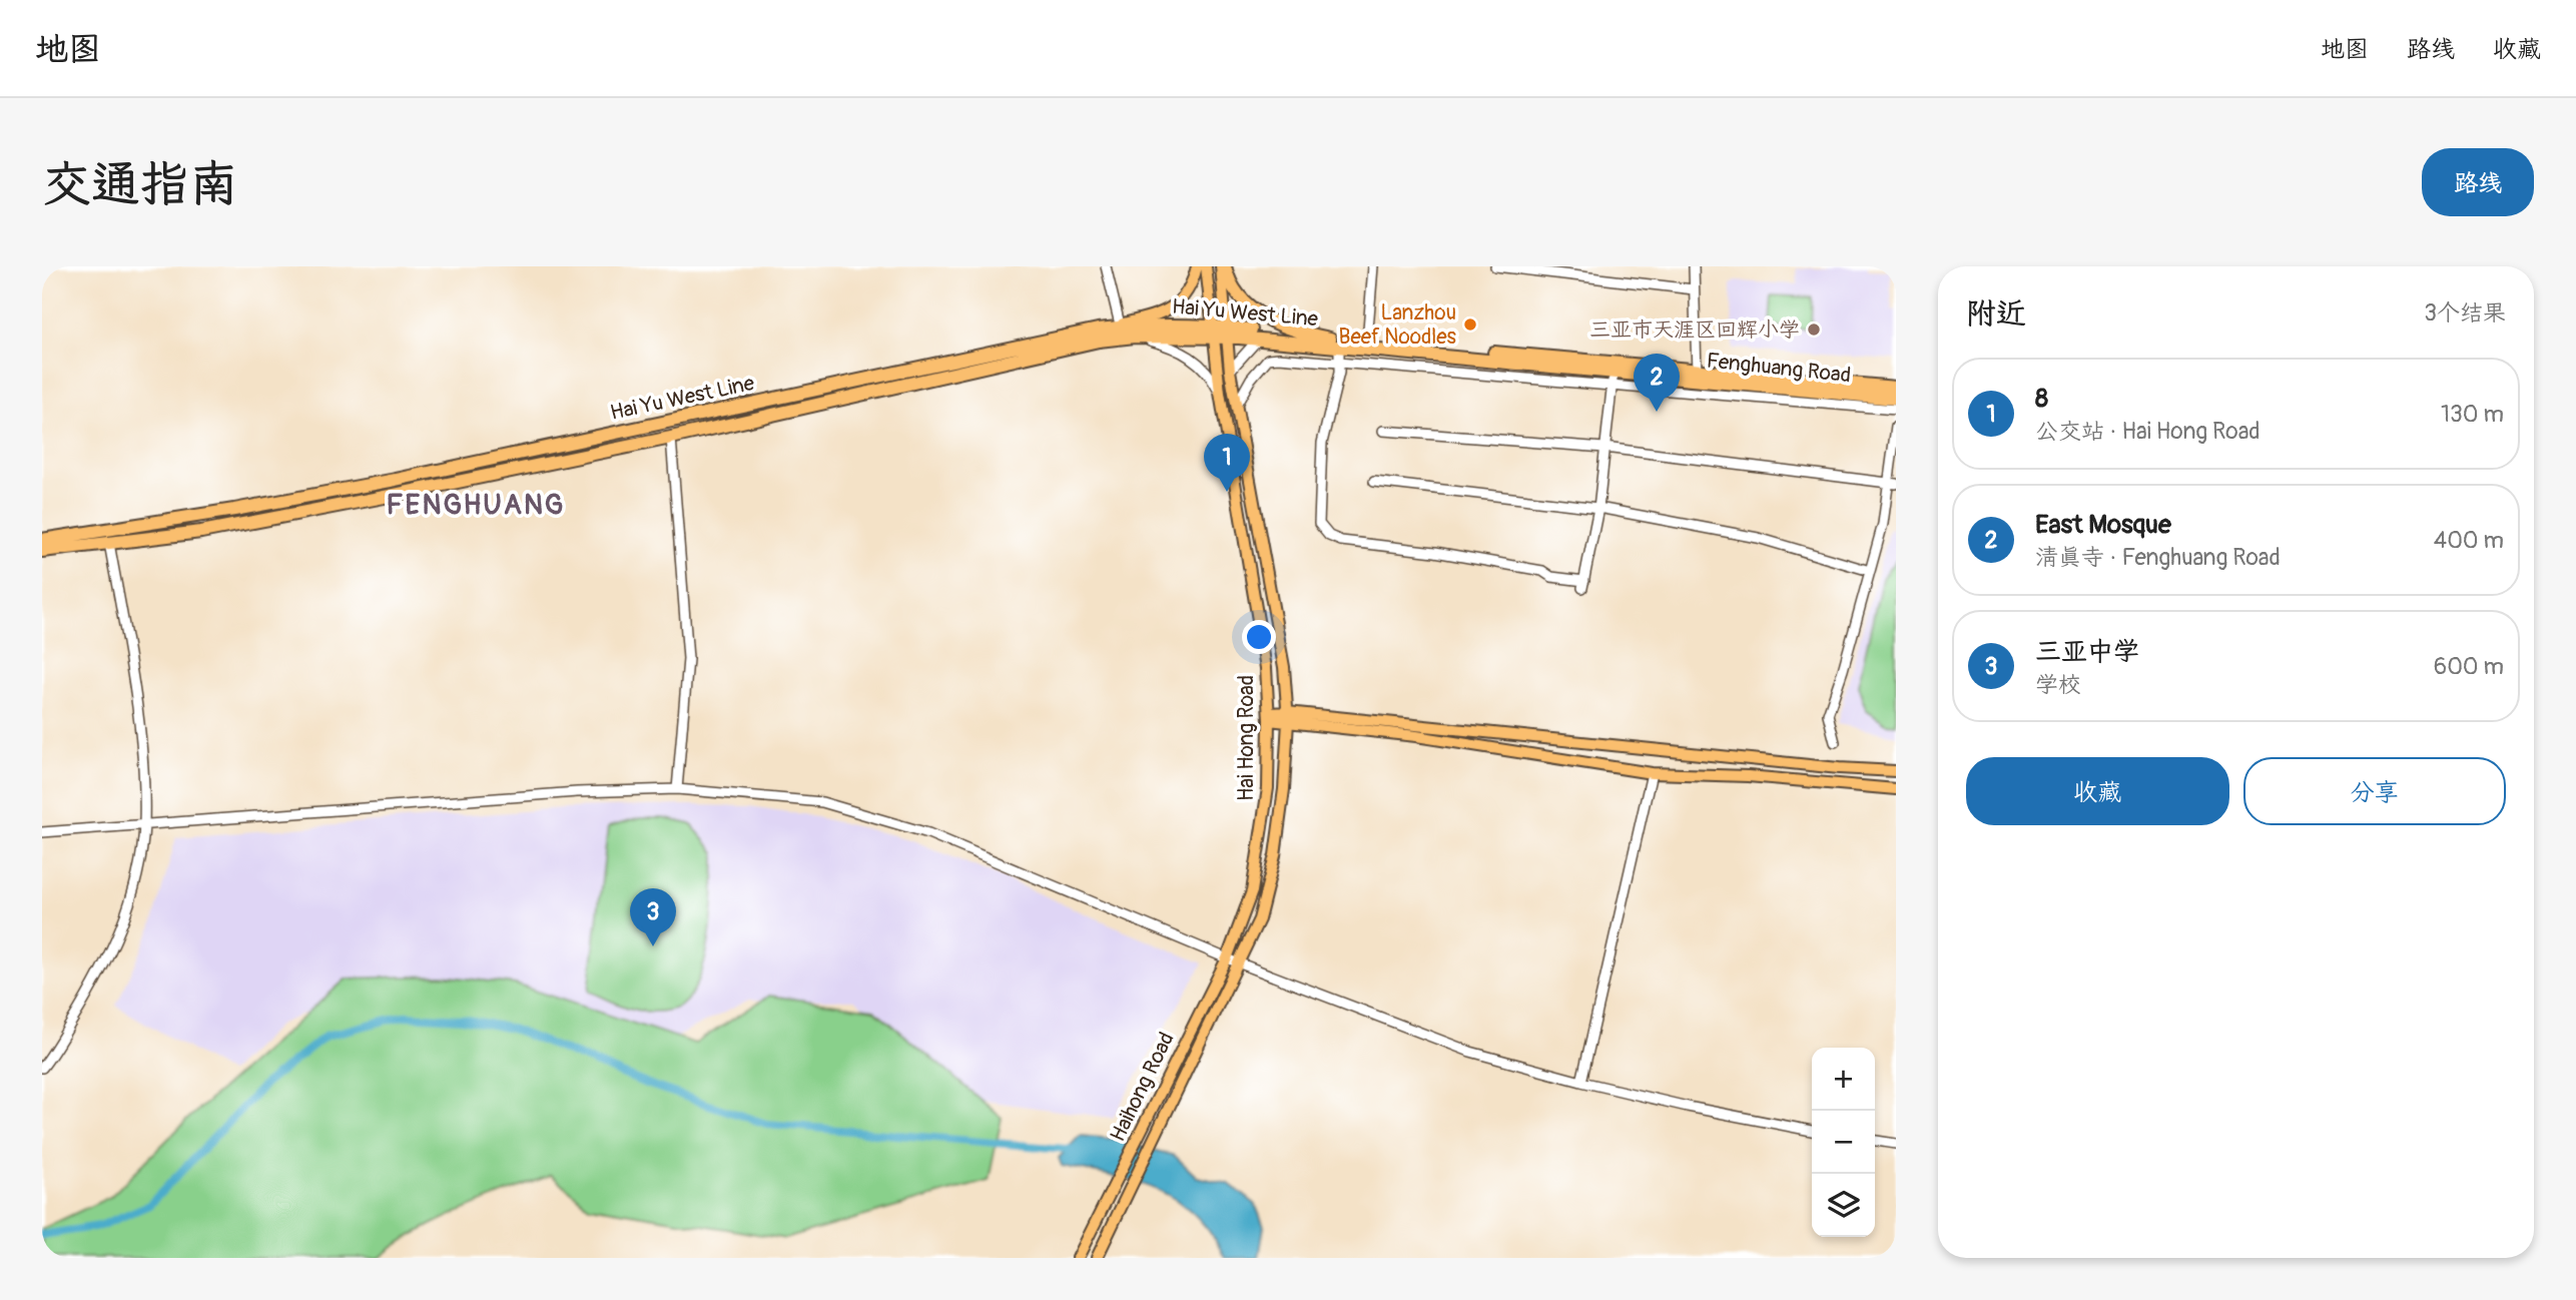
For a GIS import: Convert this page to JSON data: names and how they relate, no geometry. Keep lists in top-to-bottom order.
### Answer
{
  "streets": {
    "highway": ["Hai Yu West Line", "Fenghuang Road"],
    "main road": ["Hai Hong Road", "Haihong Road"]
  },
  "crossings": [
    ["Hai Yu West Line", "Fenghuang Road"],
    ["Hai Yu West Line", "Hai Hong Road"],
    ["Fenghuang Road", "Hai Hong Road"],
    ["Hai Hong Road", "Haihong Road"]
  ],
  "districts": ["FENGHUANG"],
  "places": ["Lanzhou Beef Noodles", "三亚市天涯区回辉小学"],
  "page": {
    "header": "地图",
    "nav": ["地图", "路线", "收藏"],
    "buttons": [
      "路线",
      ["收藏", "分享"]
    ],
    "title": "交通指南",
    "heading": ["附近", "3个结果"],
    "pins": ["2", "1", "3"],
    "list": [
      {
        "mark": "1",
        "name": "8",
        "note": "公交站 · Hai Hong Road",
        "value": "130 m"
      },
      {
        "mark": "2",
        "name": "East Mosque",
        "note": "清真寺 · Fenghuang Road",
        "value": "400 m"
      },
      {
        "mark": "3",
        "name": "三亚中学",
        "note": "学校",
        "value": "600 m"
      }
    ],
    "map_buttons": ["+", "−"]
  }
}
